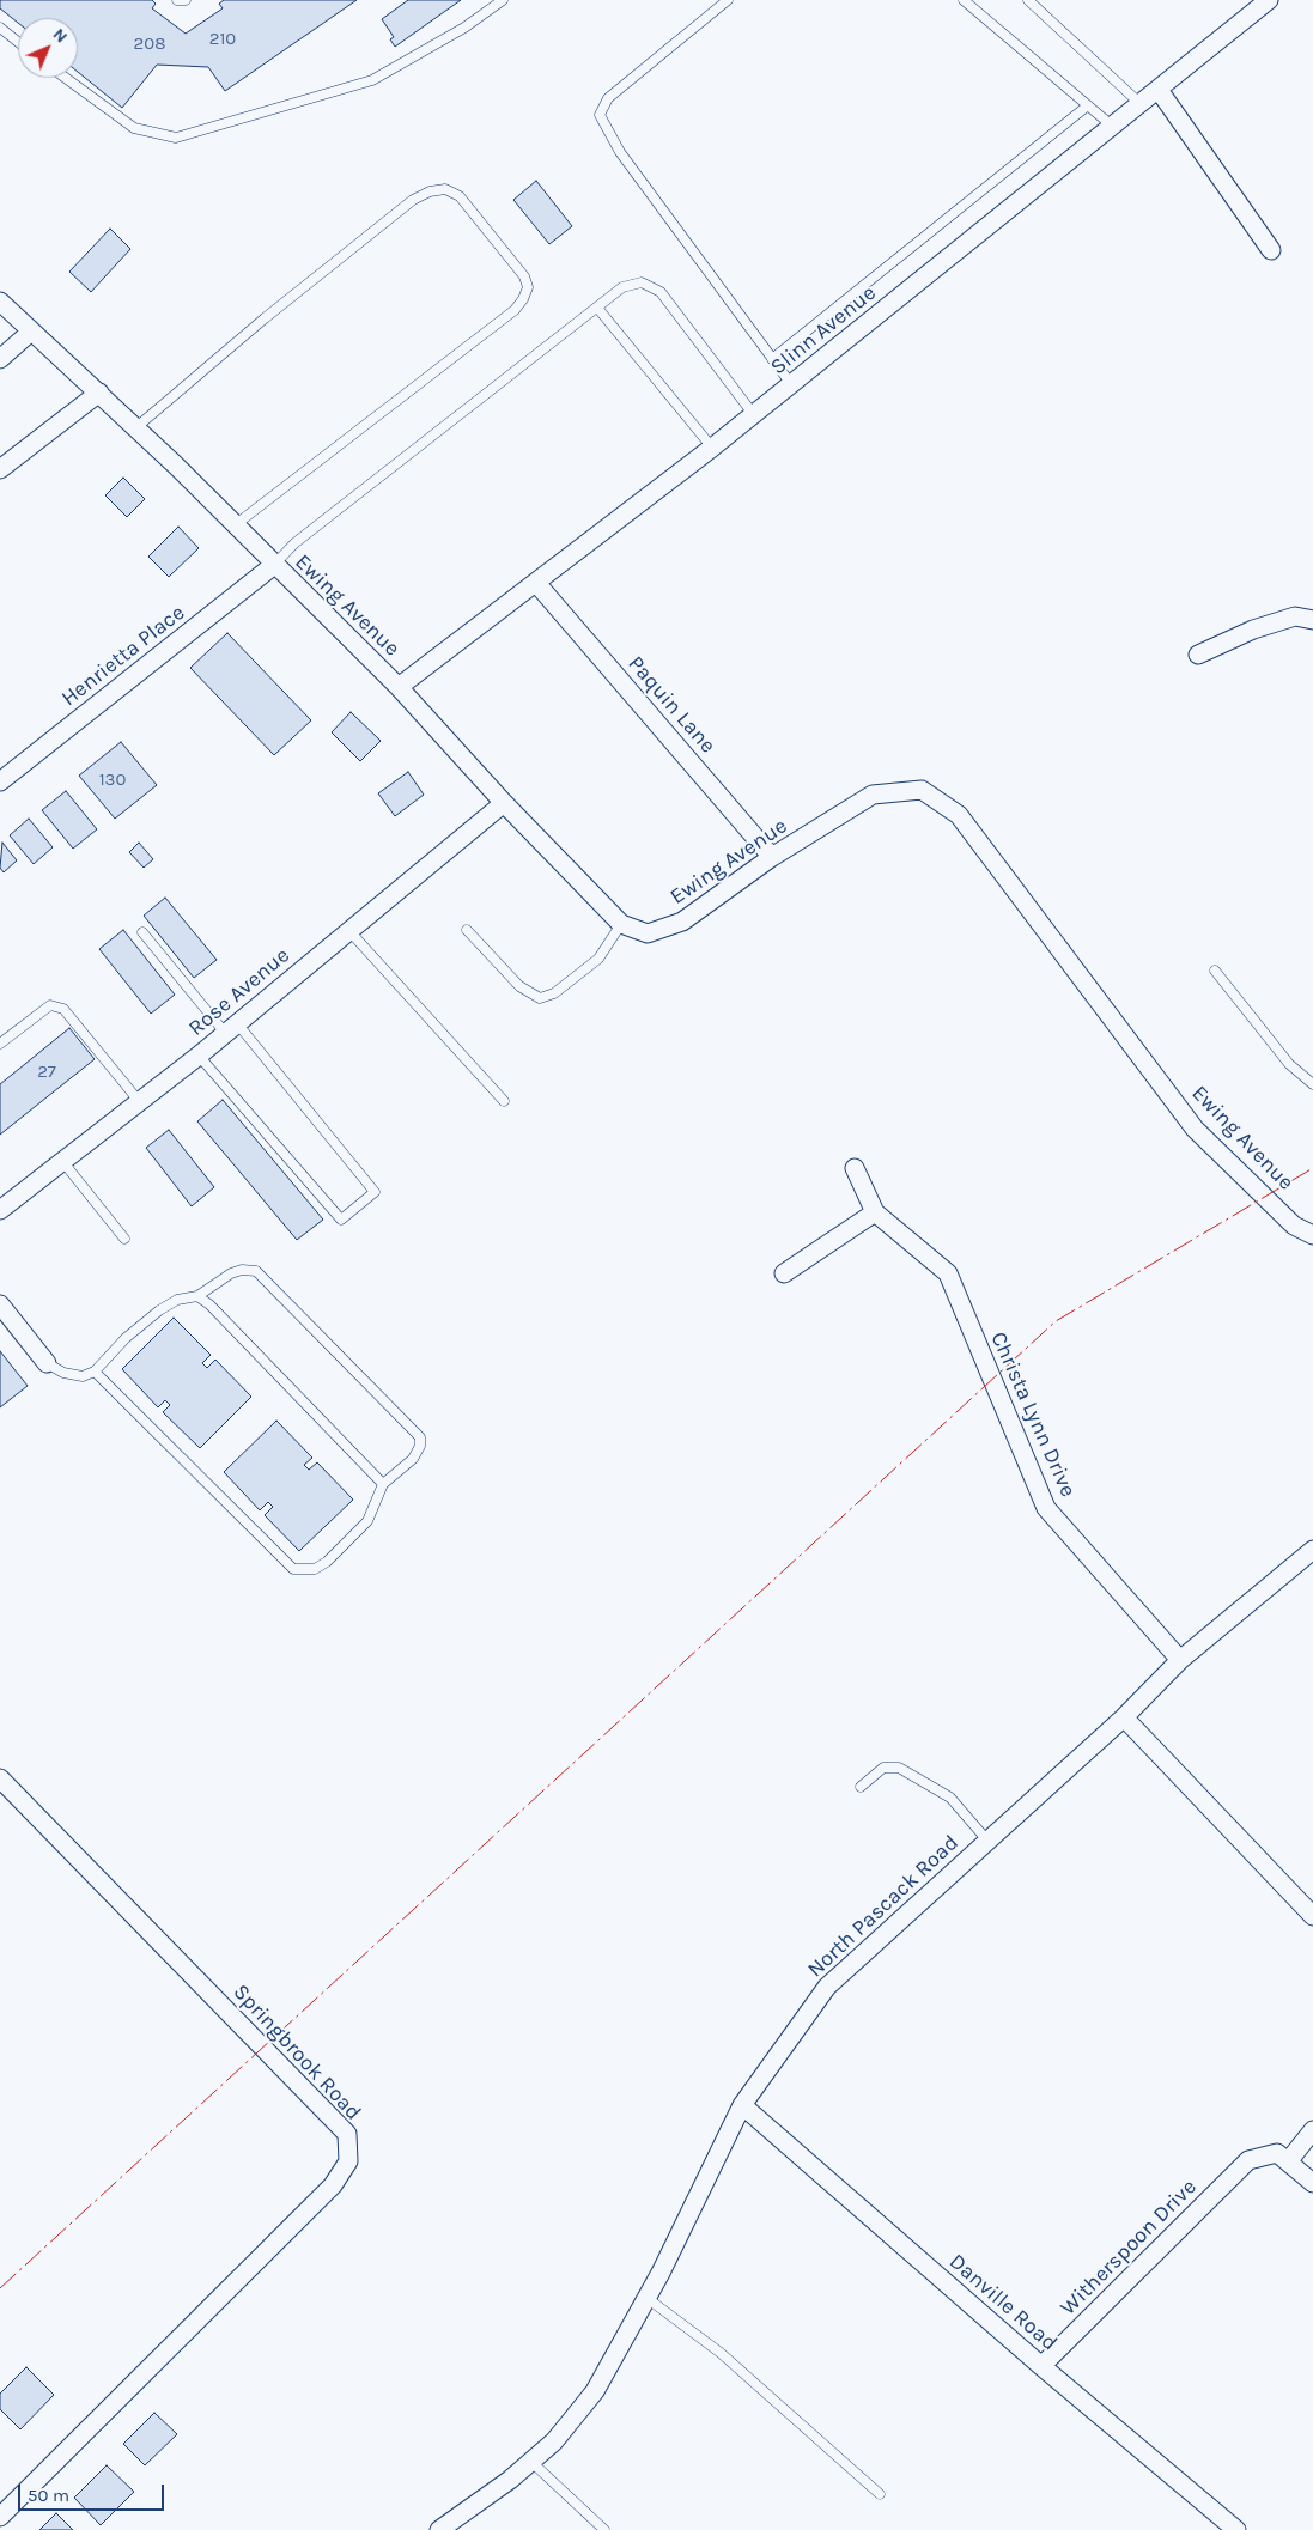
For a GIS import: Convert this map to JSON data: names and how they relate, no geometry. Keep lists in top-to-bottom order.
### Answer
{
  "streets": {
    "street": [
      "Slinn Avenue",
      "Ewing Avenue",
      "Henrietta Place",
      "Paquin Lane",
      "Rose Avenue",
      "Christa Lynn Drive",
      "North Pascack Road",
      "Springbrook Road",
      "Witherspoon Drive",
      "Danville Road"
    ]
  },
  "crossings": [
    ["Slinn Avenue", "Ewing Avenue"],
    ["Slinn Avenue", "Paquin Lane"],
    ["Ewing Avenue", "Henrietta Place"],
    ["Ewing Avenue", "Paquin Lane"],
    ["Ewing Avenue", "Rose Avenue"],
    ["Christa Lynn Drive", "North Pascack Road"],
    ["North Pascack Road", "Danville Road"],
    ["Witherspoon Drive", "Danville Road"]
  ],
  "house_numbers": [
    "210",
    "208",
    "130",
    "27"
  ],
  "scale_bar": "50 m",
  "north": "top right"
}
